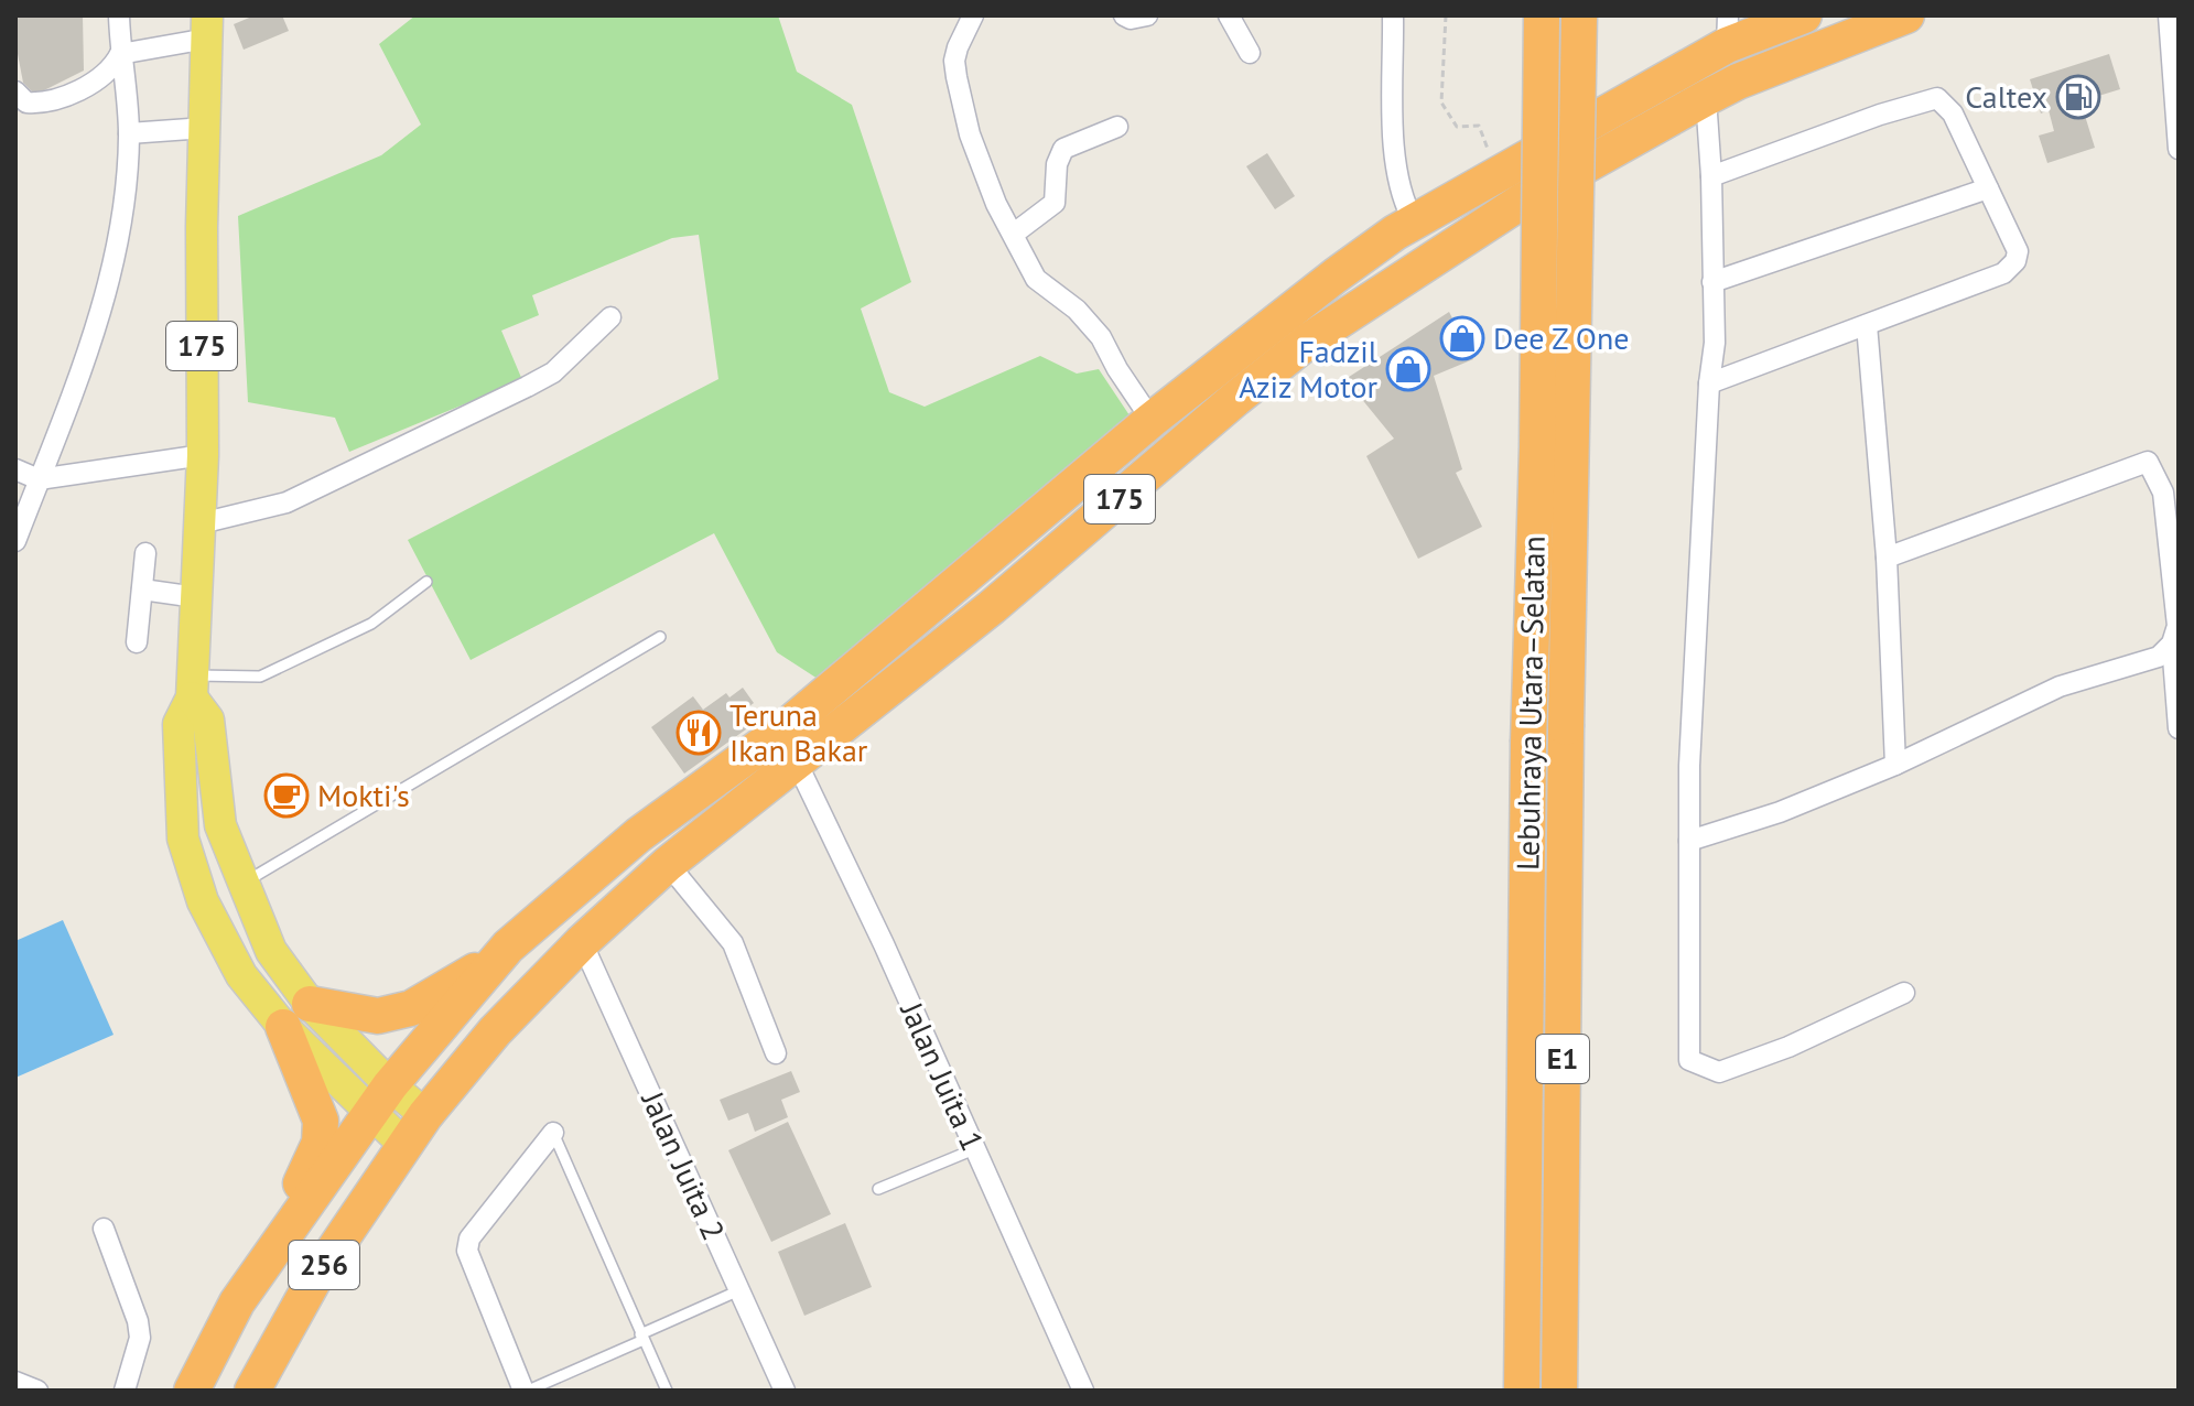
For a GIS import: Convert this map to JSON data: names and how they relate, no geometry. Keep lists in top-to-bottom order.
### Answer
{
  "streets": {
    "highway": [
      "175",
      "Lebuhraya Utara–Selatan",
      "E1",
      "256"
    ],
    "street": ["Jalan Juita 1", "Jalan Juita 2"]
  },
  "crossings": [
    ["175", "Jalan Juita 1"],
    ["175", "Jalan Juita 2"],
    ["175", "256"]
  ],
  "places": {
    "fuel station": ["Caltex"],
    "shop": ["Dee Z One", "Fadzil Aziz Motor"],
    "restaurant": ["Teruna Ikan Bakar"],
    "cafe": ["Mokti's"]
  }
}
